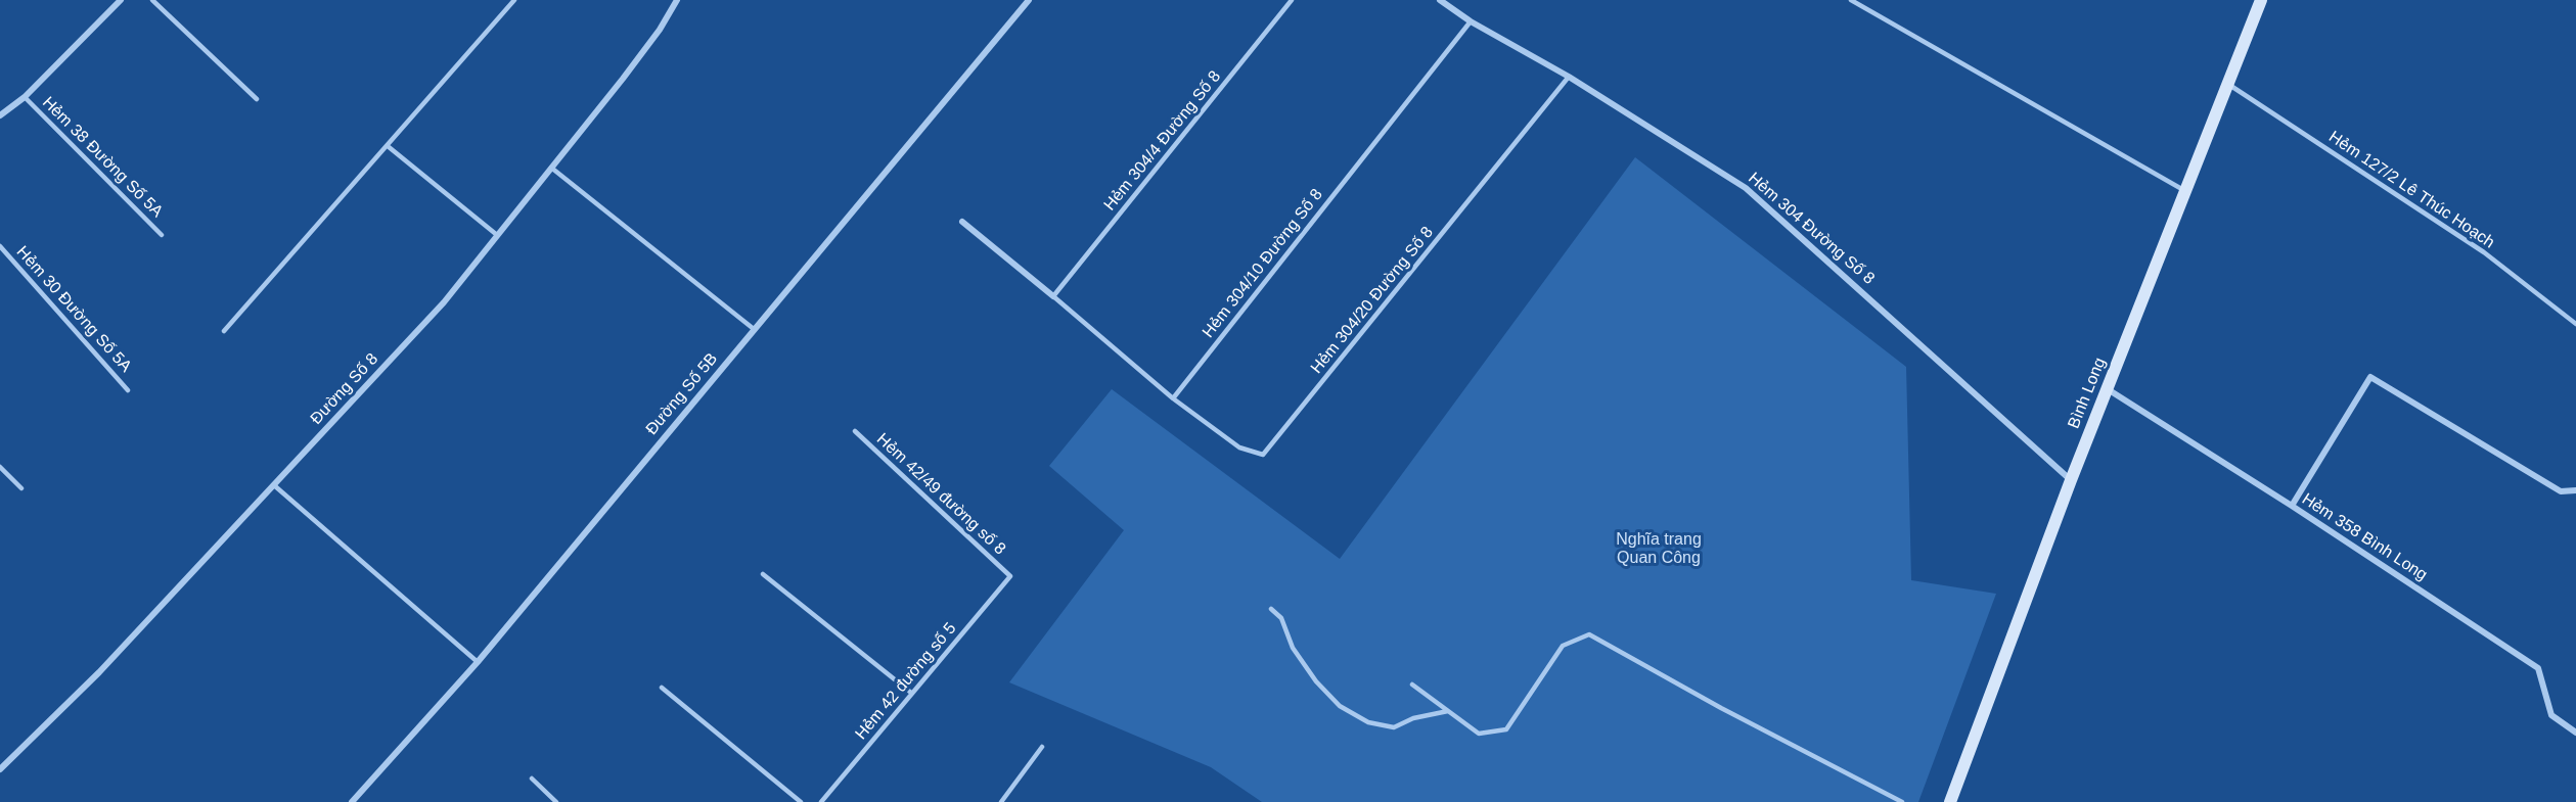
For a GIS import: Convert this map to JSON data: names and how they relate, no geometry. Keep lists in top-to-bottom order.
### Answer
{
  "streets": {
    "main road": ["Bình Long"],
    "street": [
      "Hẻm 304 Đường Số 8",
      "Đường Số 8",
      "Đường Số 5B",
      "Hẻm 358 Bình Long"
    ],
    "lane": [
      "Hẻm 304/4 Đường Số 8",
      "Hẻm 38 Đường Số 5A",
      "Hẻm 127/2 Lê Thúc Hoạch",
      "Hẻm 304/10 Đường Số 8",
      "Hẻm 304/20 Đường Số 8",
      "Hẻm 30 Đường Số 5A",
      "Hẻm 42/49 đường số 8",
      "Hẻm 42 đường số 5"
    ]
  },
  "crossings": [
    ["Hẻm 127/2 Lê Thúc Hoạch", "Bình Long"],
    ["Hẻm 304 Đường Số 8", "Hẻm 304/10 Đường Số 8"],
    ["Hẻm 304 Đường Số 8", "Hẻm 304/20 Đường Số 8"],
    ["Hẻm 304 Đường Số 8", "Bình Long"],
    ["Hẻm 304/10 Đường Số 8", "Hẻm 304/20 Đường Số 8"],
    ["Bình Long", "Hẻm 358 Bình Long"],
    ["Hẻm 42/49 đường số 8", "Hẻm 42 đường số 5"]
  ],
  "parks": ["Nghĩa trang Quan Công"]
}
